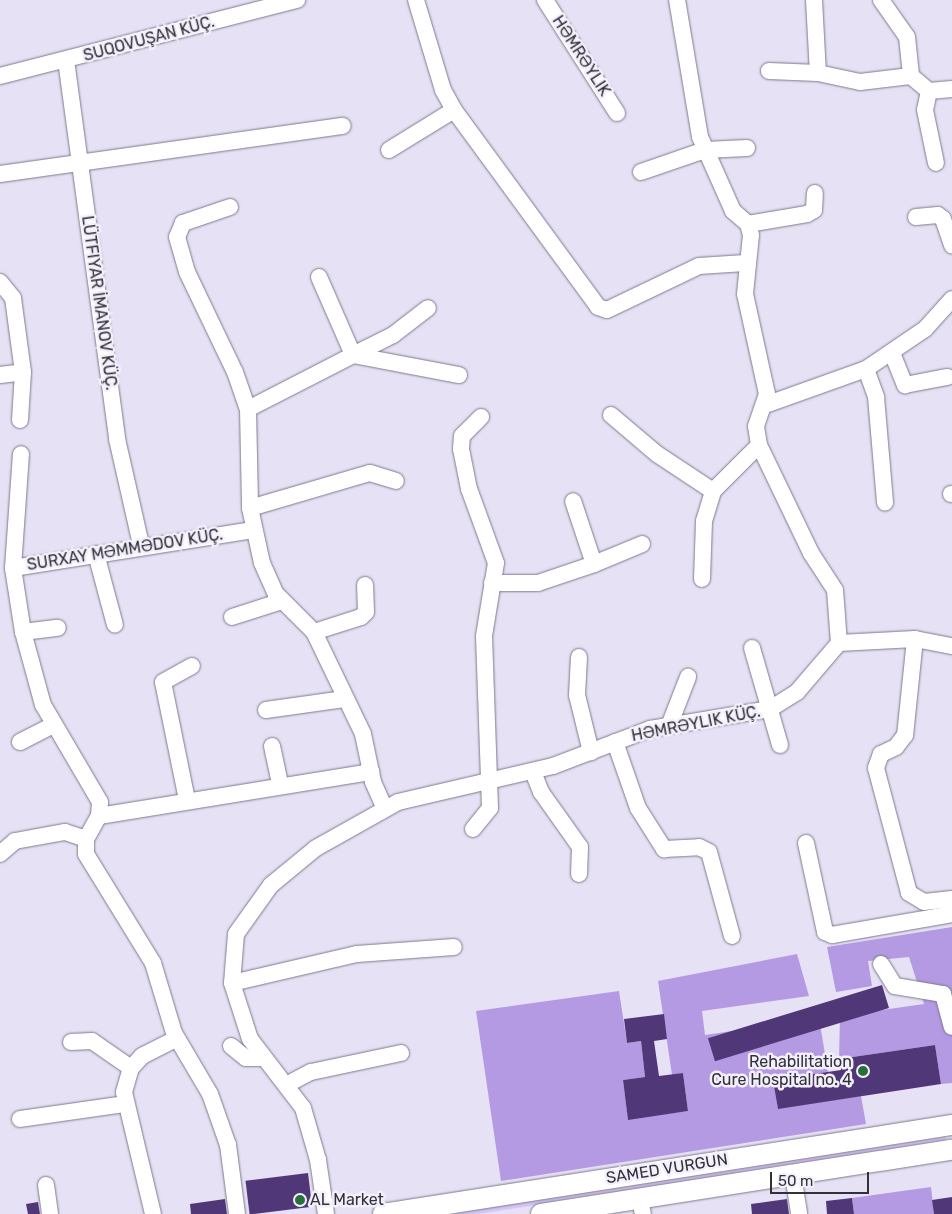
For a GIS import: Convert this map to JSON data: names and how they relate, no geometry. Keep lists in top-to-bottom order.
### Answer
{
  "streets": {
    "main road": ["SAMED VURGUN"],
    "street": [
      "SUQOVUŞAN KÜÇ.",
      "HƏMRƏYLIK",
      "LÜTFIYAR İMANOV KÜÇ.",
      "SURXAY MƏMMƏDOV KÜÇ.",
      "HƏMRƏYLIK KÜÇ."
    ]
  },
  "crossings": [
    ["SUQOVUŞAN KÜÇ.", "LÜTFIYAR İMANOV KÜÇ."],
    ["LÜTFIYAR İMANOV KÜÇ.", "SURXAY MƏMMƏDOV KÜÇ."]
  ],
  "places": ["Rehabilitation Cure Hospital no. 4", "AL Market"],
  "scale_bar": "50 m"
}
